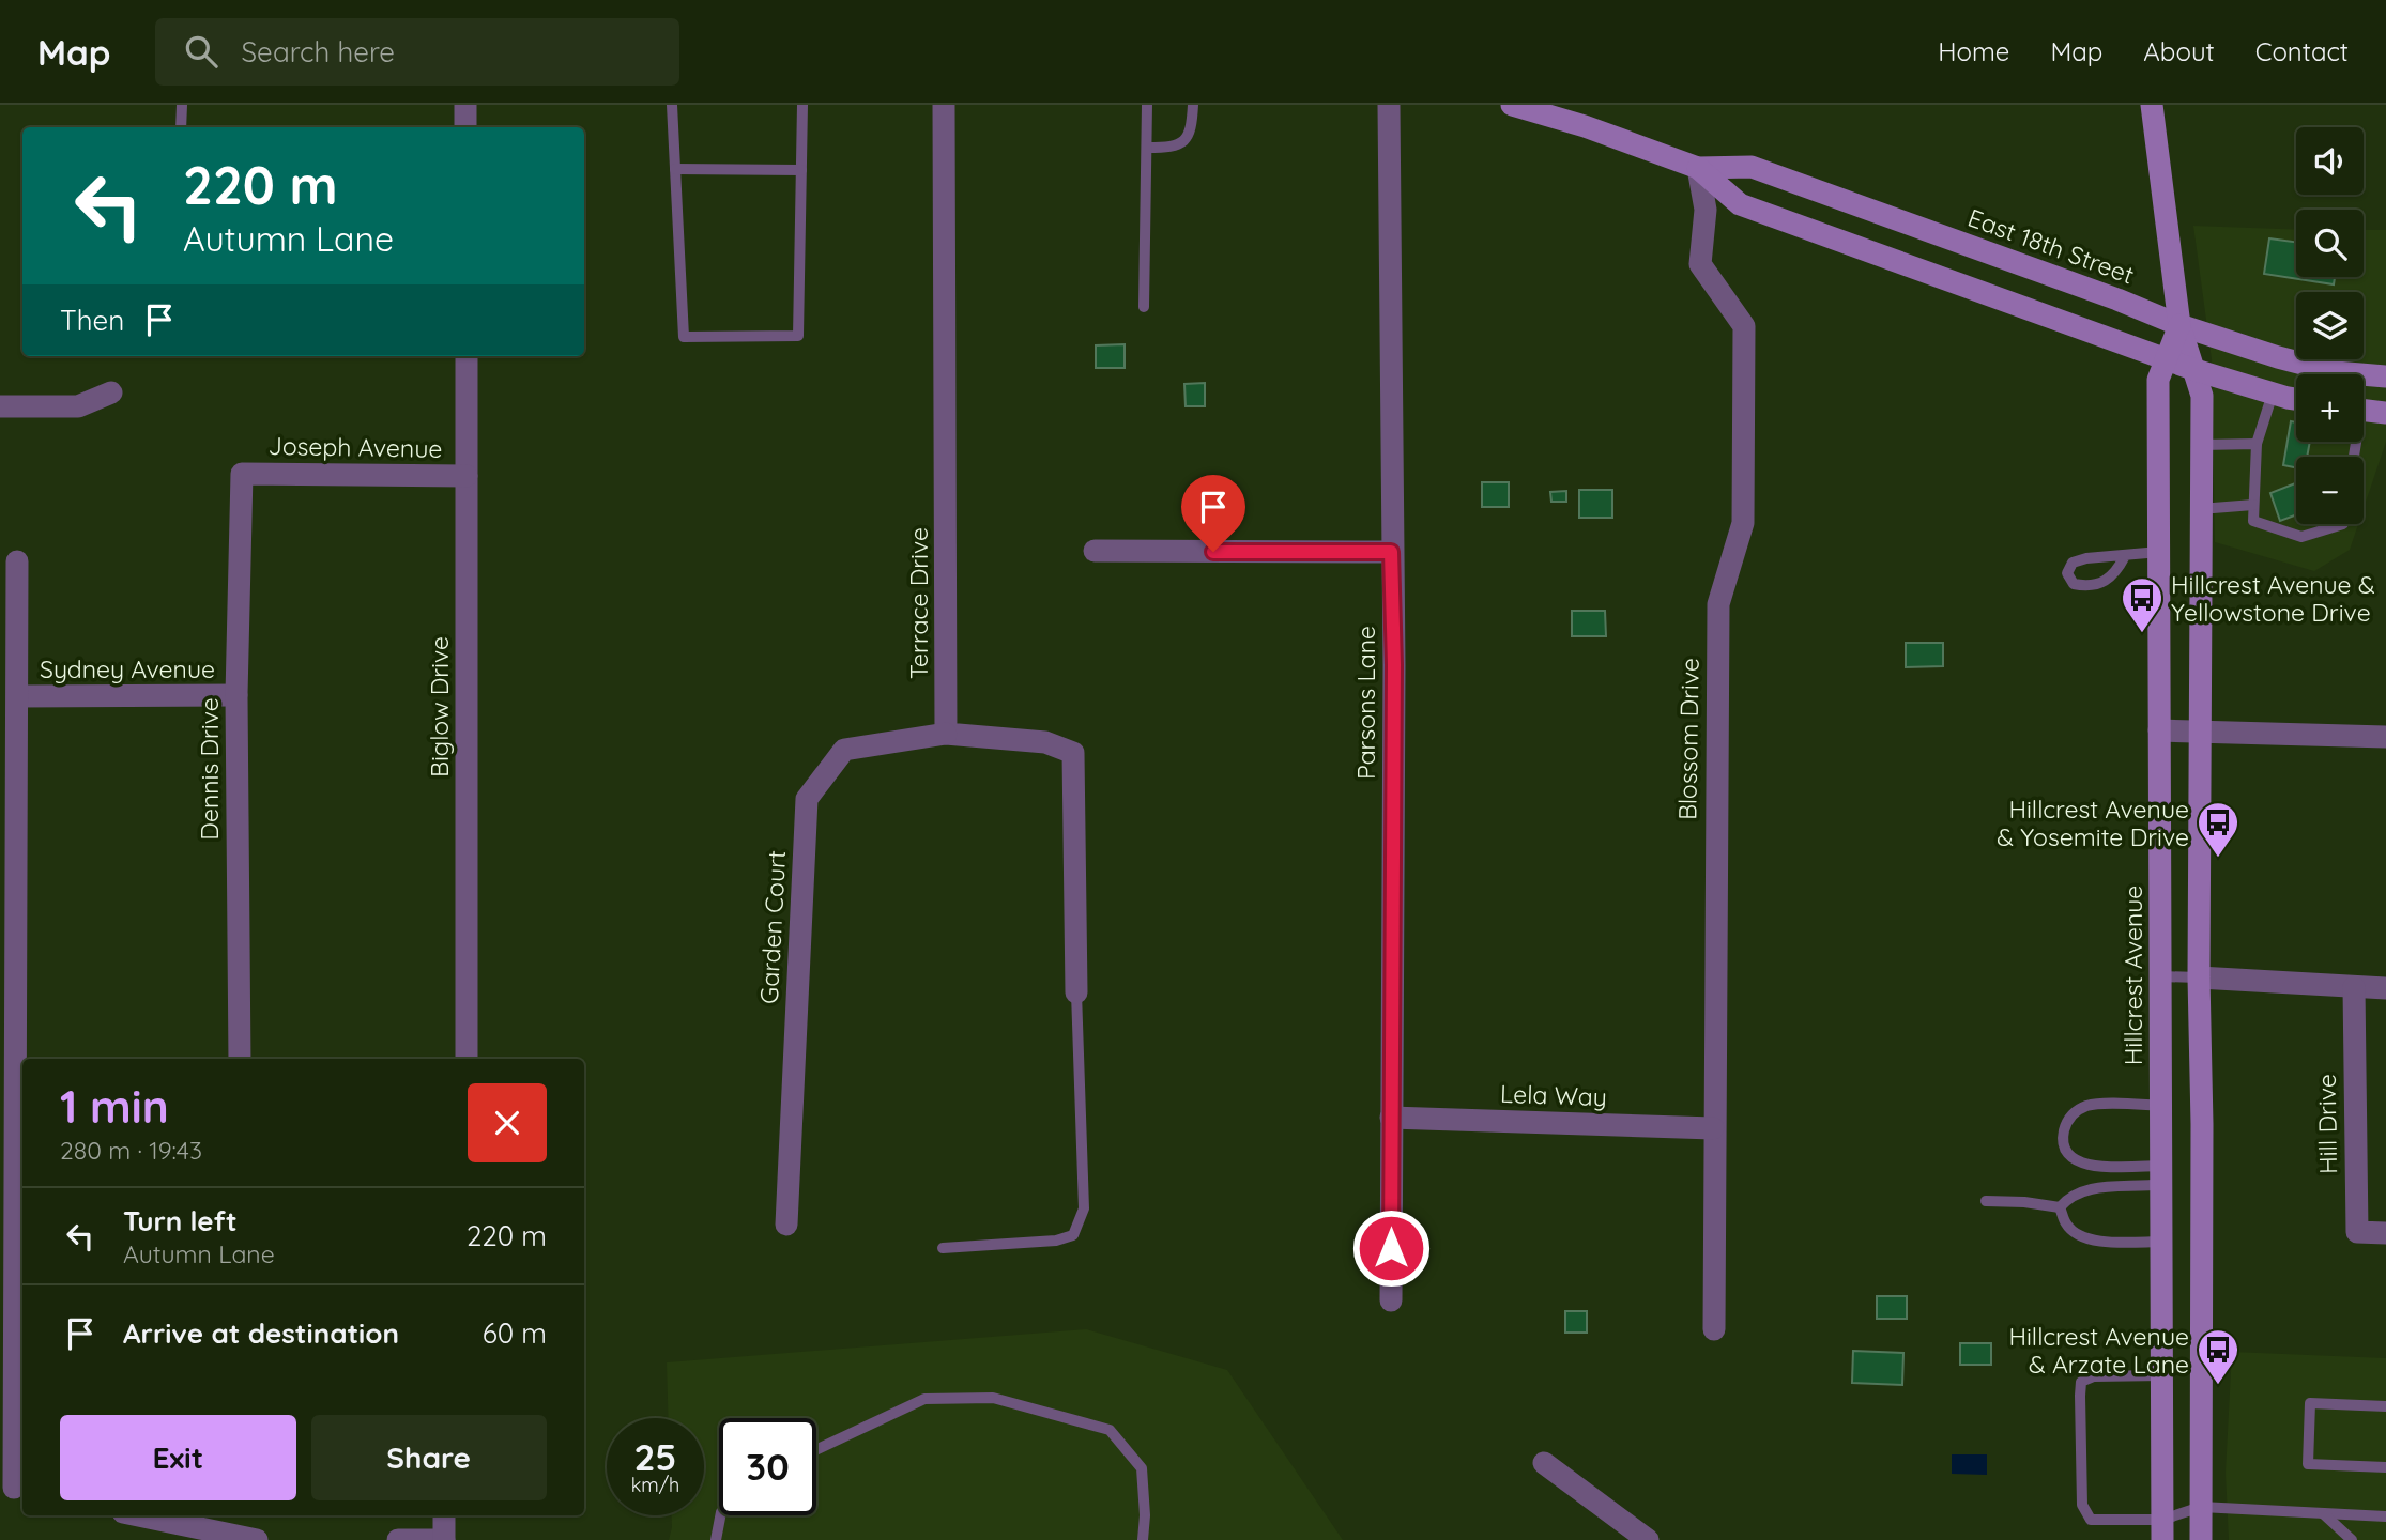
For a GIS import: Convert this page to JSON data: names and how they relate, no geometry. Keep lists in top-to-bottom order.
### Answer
{
  "streets": {
    "main road": ["East 18th Street", "Hillcrest Avenue"],
    "street": [
      "Joseph Avenue",
      "Terrace Drive",
      "Sydney Avenue",
      "Parsons Lane",
      "Biglow Drive",
      "Blossom Drive",
      "Dennis Drive",
      "Garden Court",
      "Lela Way",
      "Hill Drive"
    ]
  },
  "crossings": [
    ["East 18th Street", "Blossom Drive"],
    ["East 18th Street", "Hillcrest Avenue"],
    ["Joseph Avenue", "Biglow Drive"],
    ["Joseph Avenue", "Dennis Drive"],
    ["Terrace Drive", "Garden Court"],
    ["Sydney Avenue", "Dennis Drive"],
    ["Parsons Lane", "Lela Way"],
    ["Blossom Drive", "Lela Way"]
  ],
  "places": {
    "bus stop": ["Hillcrest Avenue & Yellowstone Drive", "Hillcrest Avenue & Yosemite Drive", "Hillcrest Avenue & Arzate Lane"]
  },
  "page": {
    "header": "Map",
    "search": "Search here",
    "nav": [
      "Home",
      "Map",
      "About",
      "Contact"
    ],
    "map_buttons": ["+", "−"],
    "turn": ["220 m", "Autumn Lane"],
    "then": "Then",
    "heading": ["1 min", "280 m · 19:43"],
    "list": [
      {
        "name": "Turn left",
        "note": "Autumn Lane",
        "value": "220 m"
      },
      {
        "name": "Arrive at destination",
        "value": "60 m"
      }
    ],
    "buttons": ["Exit", "Share"],
    "speed": "25 km/h",
    "limit": "30"
  }
}
